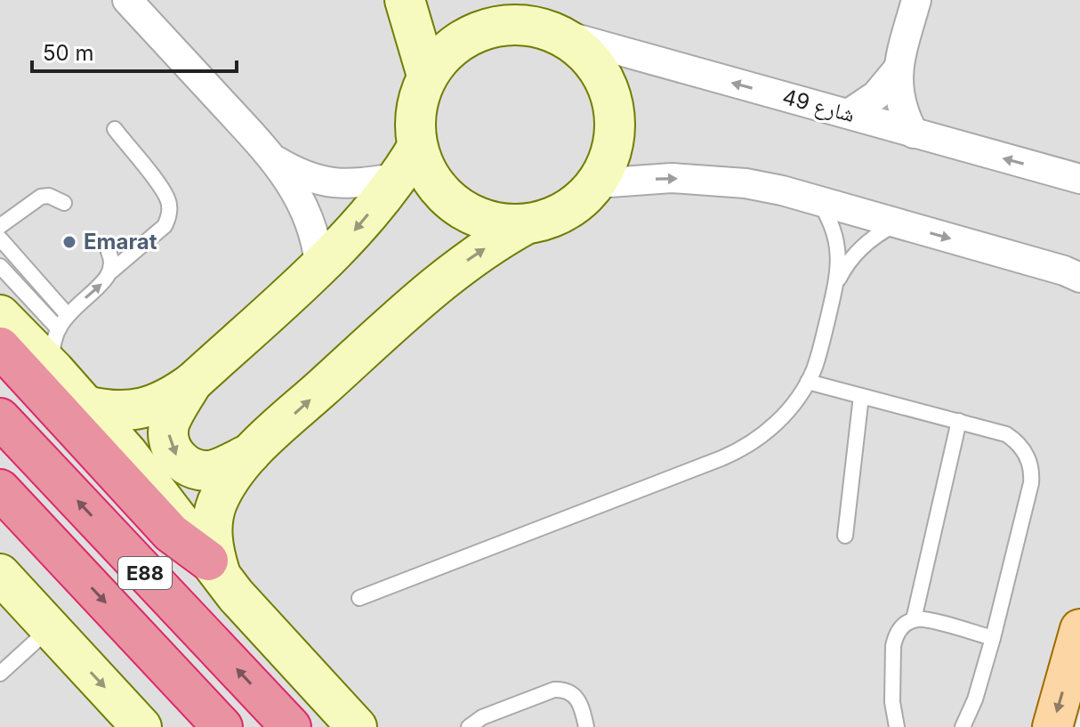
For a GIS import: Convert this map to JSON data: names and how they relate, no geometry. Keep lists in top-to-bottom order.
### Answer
{
  "streets": {
    "highway": ["E88"],
    "street": ["شارع 49"]
  },
  "places": ["Emarat"],
  "scale_bar": "50 m"
}
